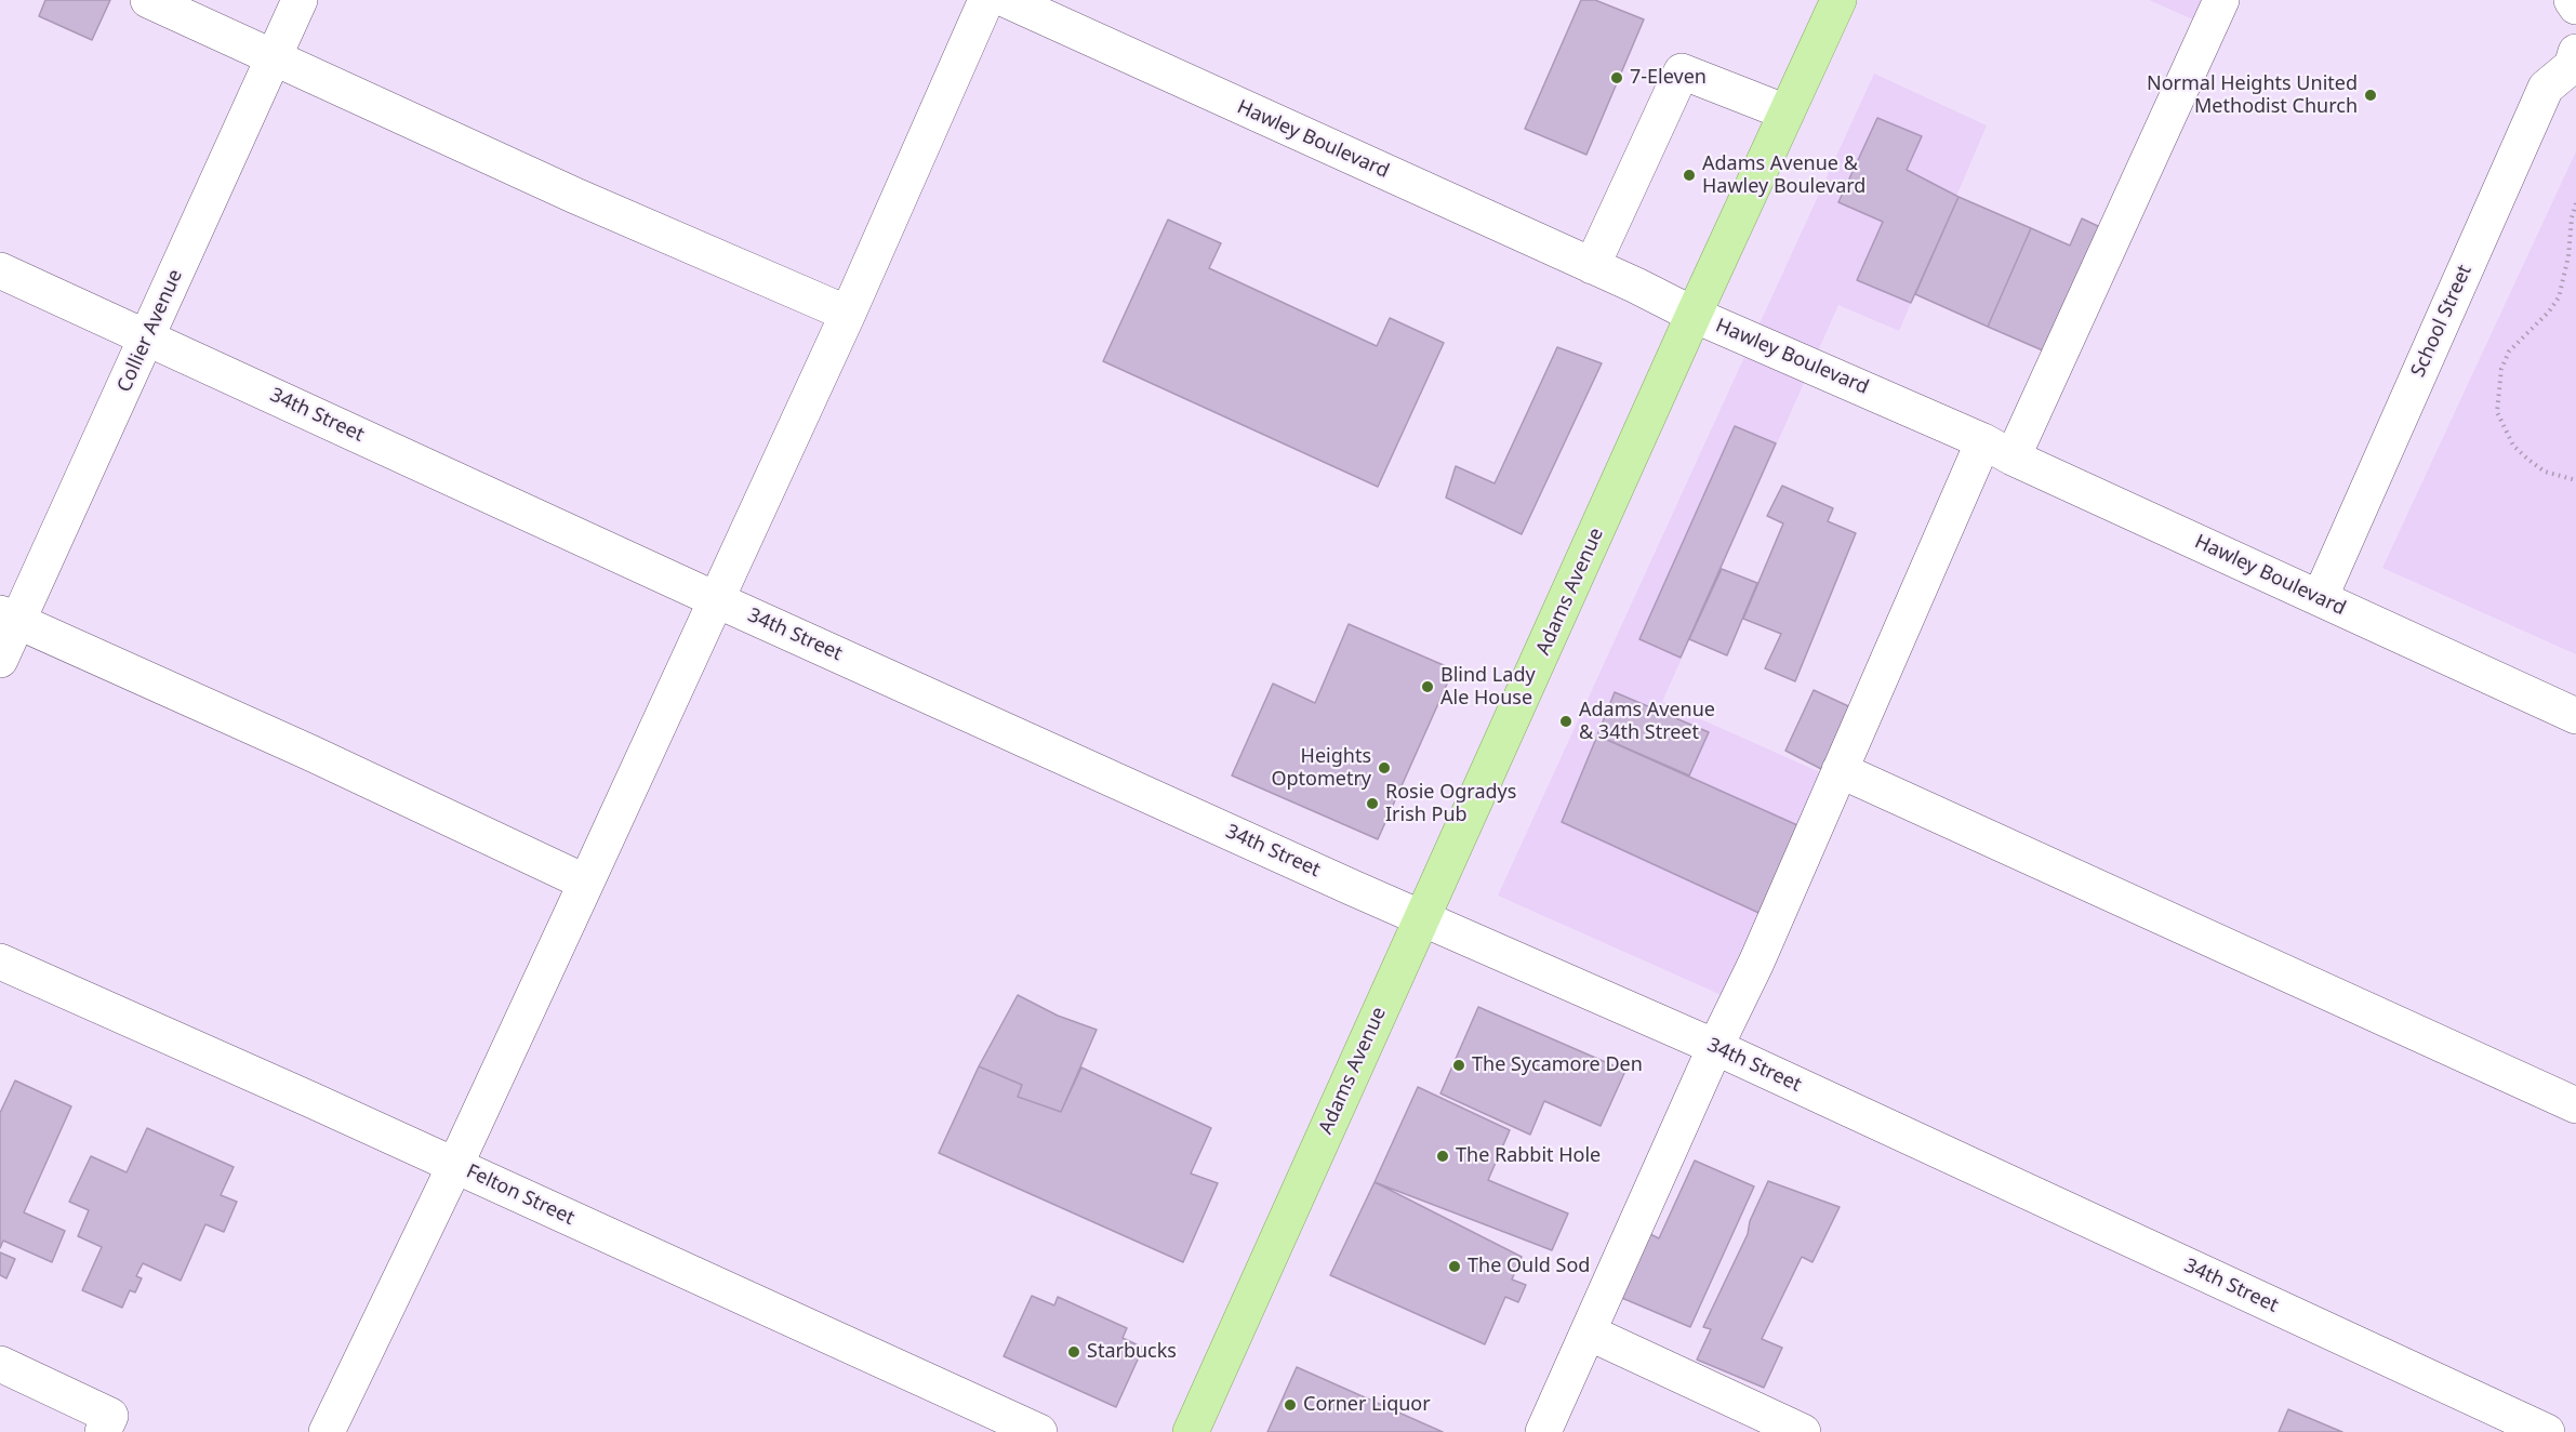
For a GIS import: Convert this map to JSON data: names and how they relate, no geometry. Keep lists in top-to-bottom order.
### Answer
{
  "streets": {
    "main road": ["Adams Avenue"],
    "street": [
      "Hawley Boulevard",
      "School Street",
      "Collier Avenue",
      "34th Street",
      "Felton Street"
    ]
  },
  "crossings": [
    ["Hawley Boulevard", "School Street"],
    ["Hawley Boulevard", "Adams Avenue"],
    ["Collier Avenue", "34th Street"],
    ["34th Street", "Adams Avenue"]
  ],
  "places": [
    "7-Eleven",
    "Normal Heights United Methodist Church",
    "Adams Avenue & Hawley Boulevard",
    "Blind Lady Ale House",
    "Adams Avenue & 34th Street",
    "Heights Optometry",
    "Rosie Ogradys Irish Pub",
    "The Sycamore Den",
    "The Rabbit Hole",
    "The Ould Sod",
    "Starbucks",
    "Corner Liquor"
  ]
}
